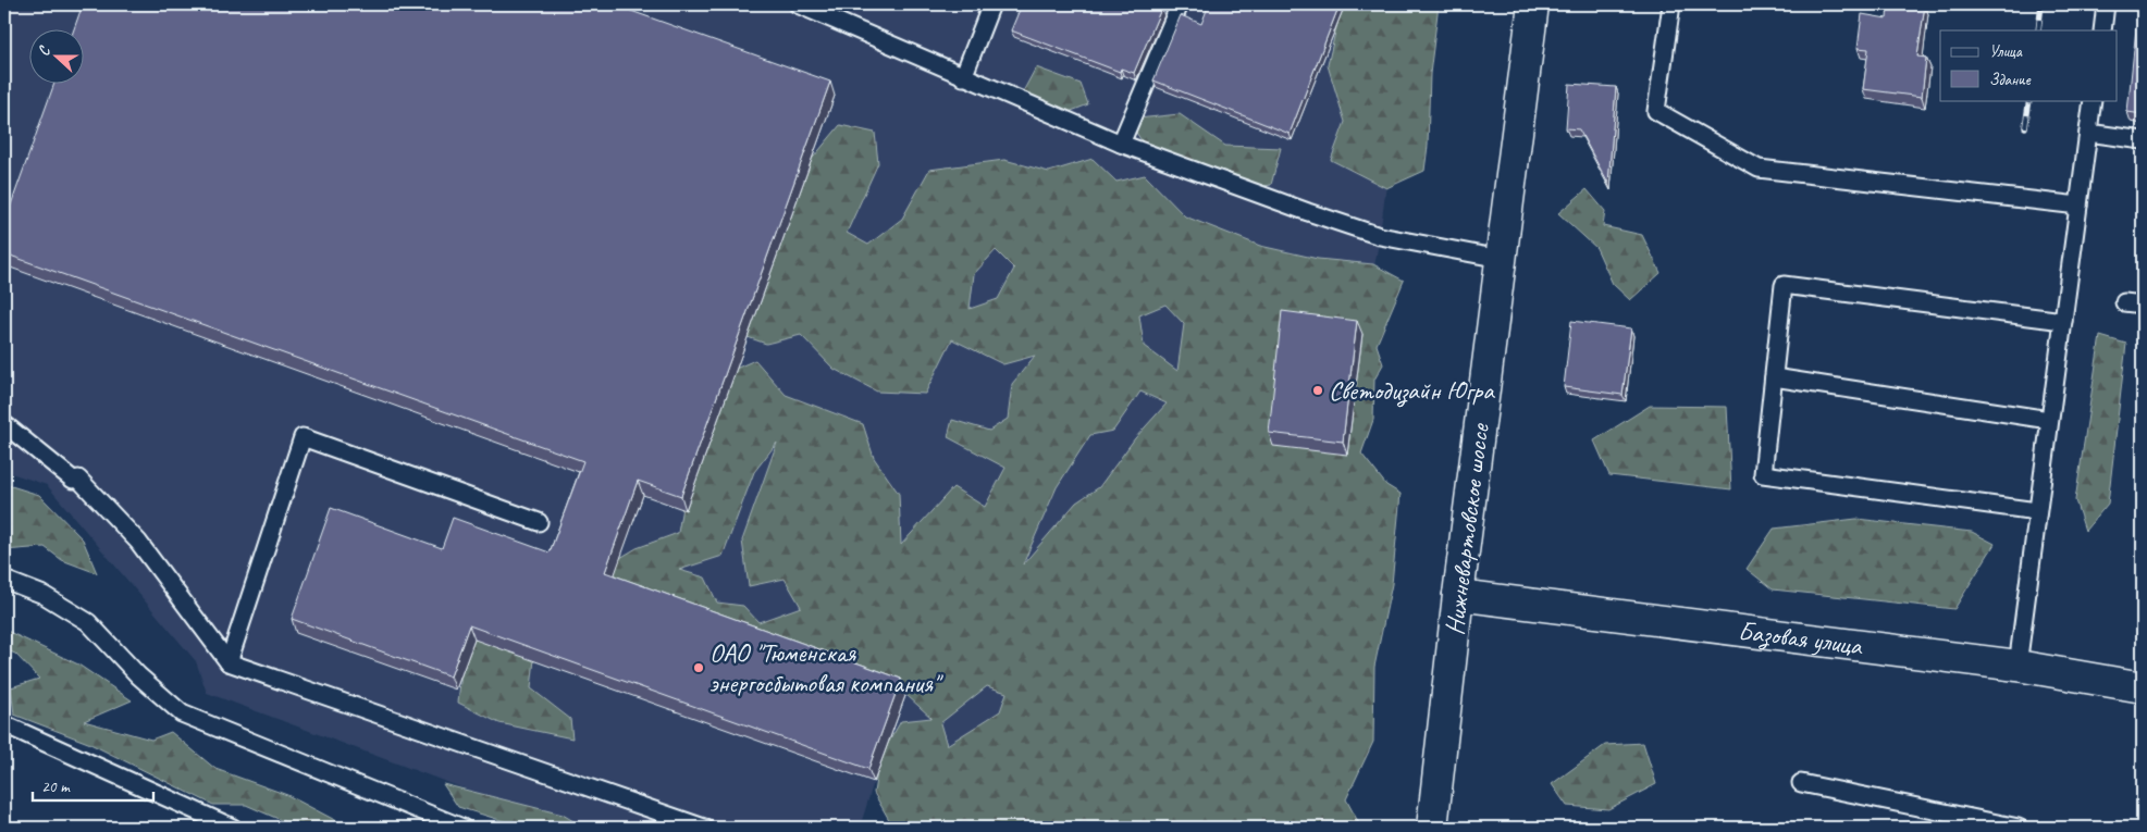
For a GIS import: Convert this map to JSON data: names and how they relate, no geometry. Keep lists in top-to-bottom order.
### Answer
{
  "streets": {
    "street": ["Нижневартовское шоссе", "Базовая улица"]
  },
  "crossings": [
    ["Нижневартовское шоссе", "Базовая улица"]
  ],
  "places": ["Светодизайн Югра", "ОАО \"Тюменская энергосбытовая компания\""],
  "legend": ["Улица", "Здание"],
  "scale_bar": "20 m",
  "north": "left"
}
